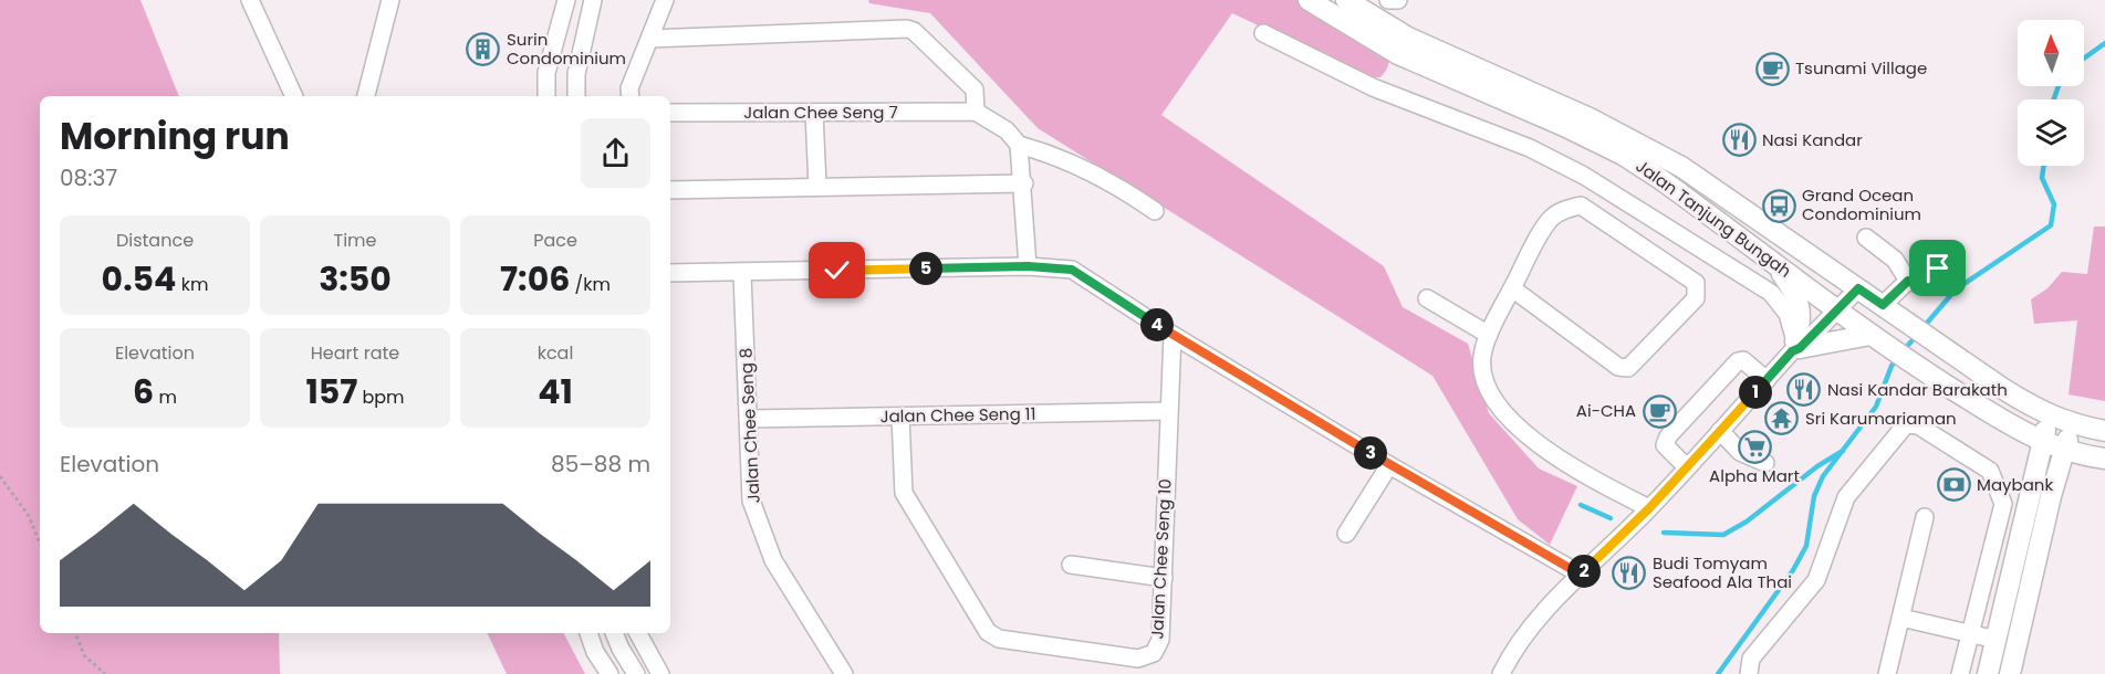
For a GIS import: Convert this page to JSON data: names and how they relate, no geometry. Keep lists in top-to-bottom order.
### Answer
{
  "streets": {
    "main road": ["Jalan Tanjung Bungah"],
    "street": [
      "Jalan Chee Seng 7",
      "Jalan Chee Seng 11",
      "Jalan Chee Seng 8",
      "Jalan Chee Seng 10"
    ]
  },
  "crossings": [
    ["Jalan Chee Seng 11", "Jalan Chee Seng 8"],
    ["Jalan Chee Seng 11", "Jalan Chee Seng 10"]
  ],
  "places": {
    "building": ["Surin Condominium"],
    "cafe": ["Tsunami Village", "Ai-CHA"],
    "restaurant": ["Nasi Kandar", "Nasi Kandar Barakath", "Budi Tomyam Seafood Ala Thai"],
    "bus stop": ["Grand Ocean Condominium"],
    "temple": ["Sri Karumariaman"],
    "supermarket": ["Alpha Mart"],
    "bank": ["Maybank"]
  },
  "north": "top",
  "page": {
    "heading": ["Morning run", "08:37"],
    "stats": [
      ["Distance", "0.54 km"],
      ["Time", "3:50"],
      ["Pace", "7:06 /km"],
      ["Elevation", "6 m"],
      ["Heart rate", "157 bpm"],
      ["kcal", "41"]
    ],
    "pins": [
      "5",
      "4",
      "1",
      "3",
      "2"
    ],
    "chart": ["Elevation", "85–88 m"]
  }
}
